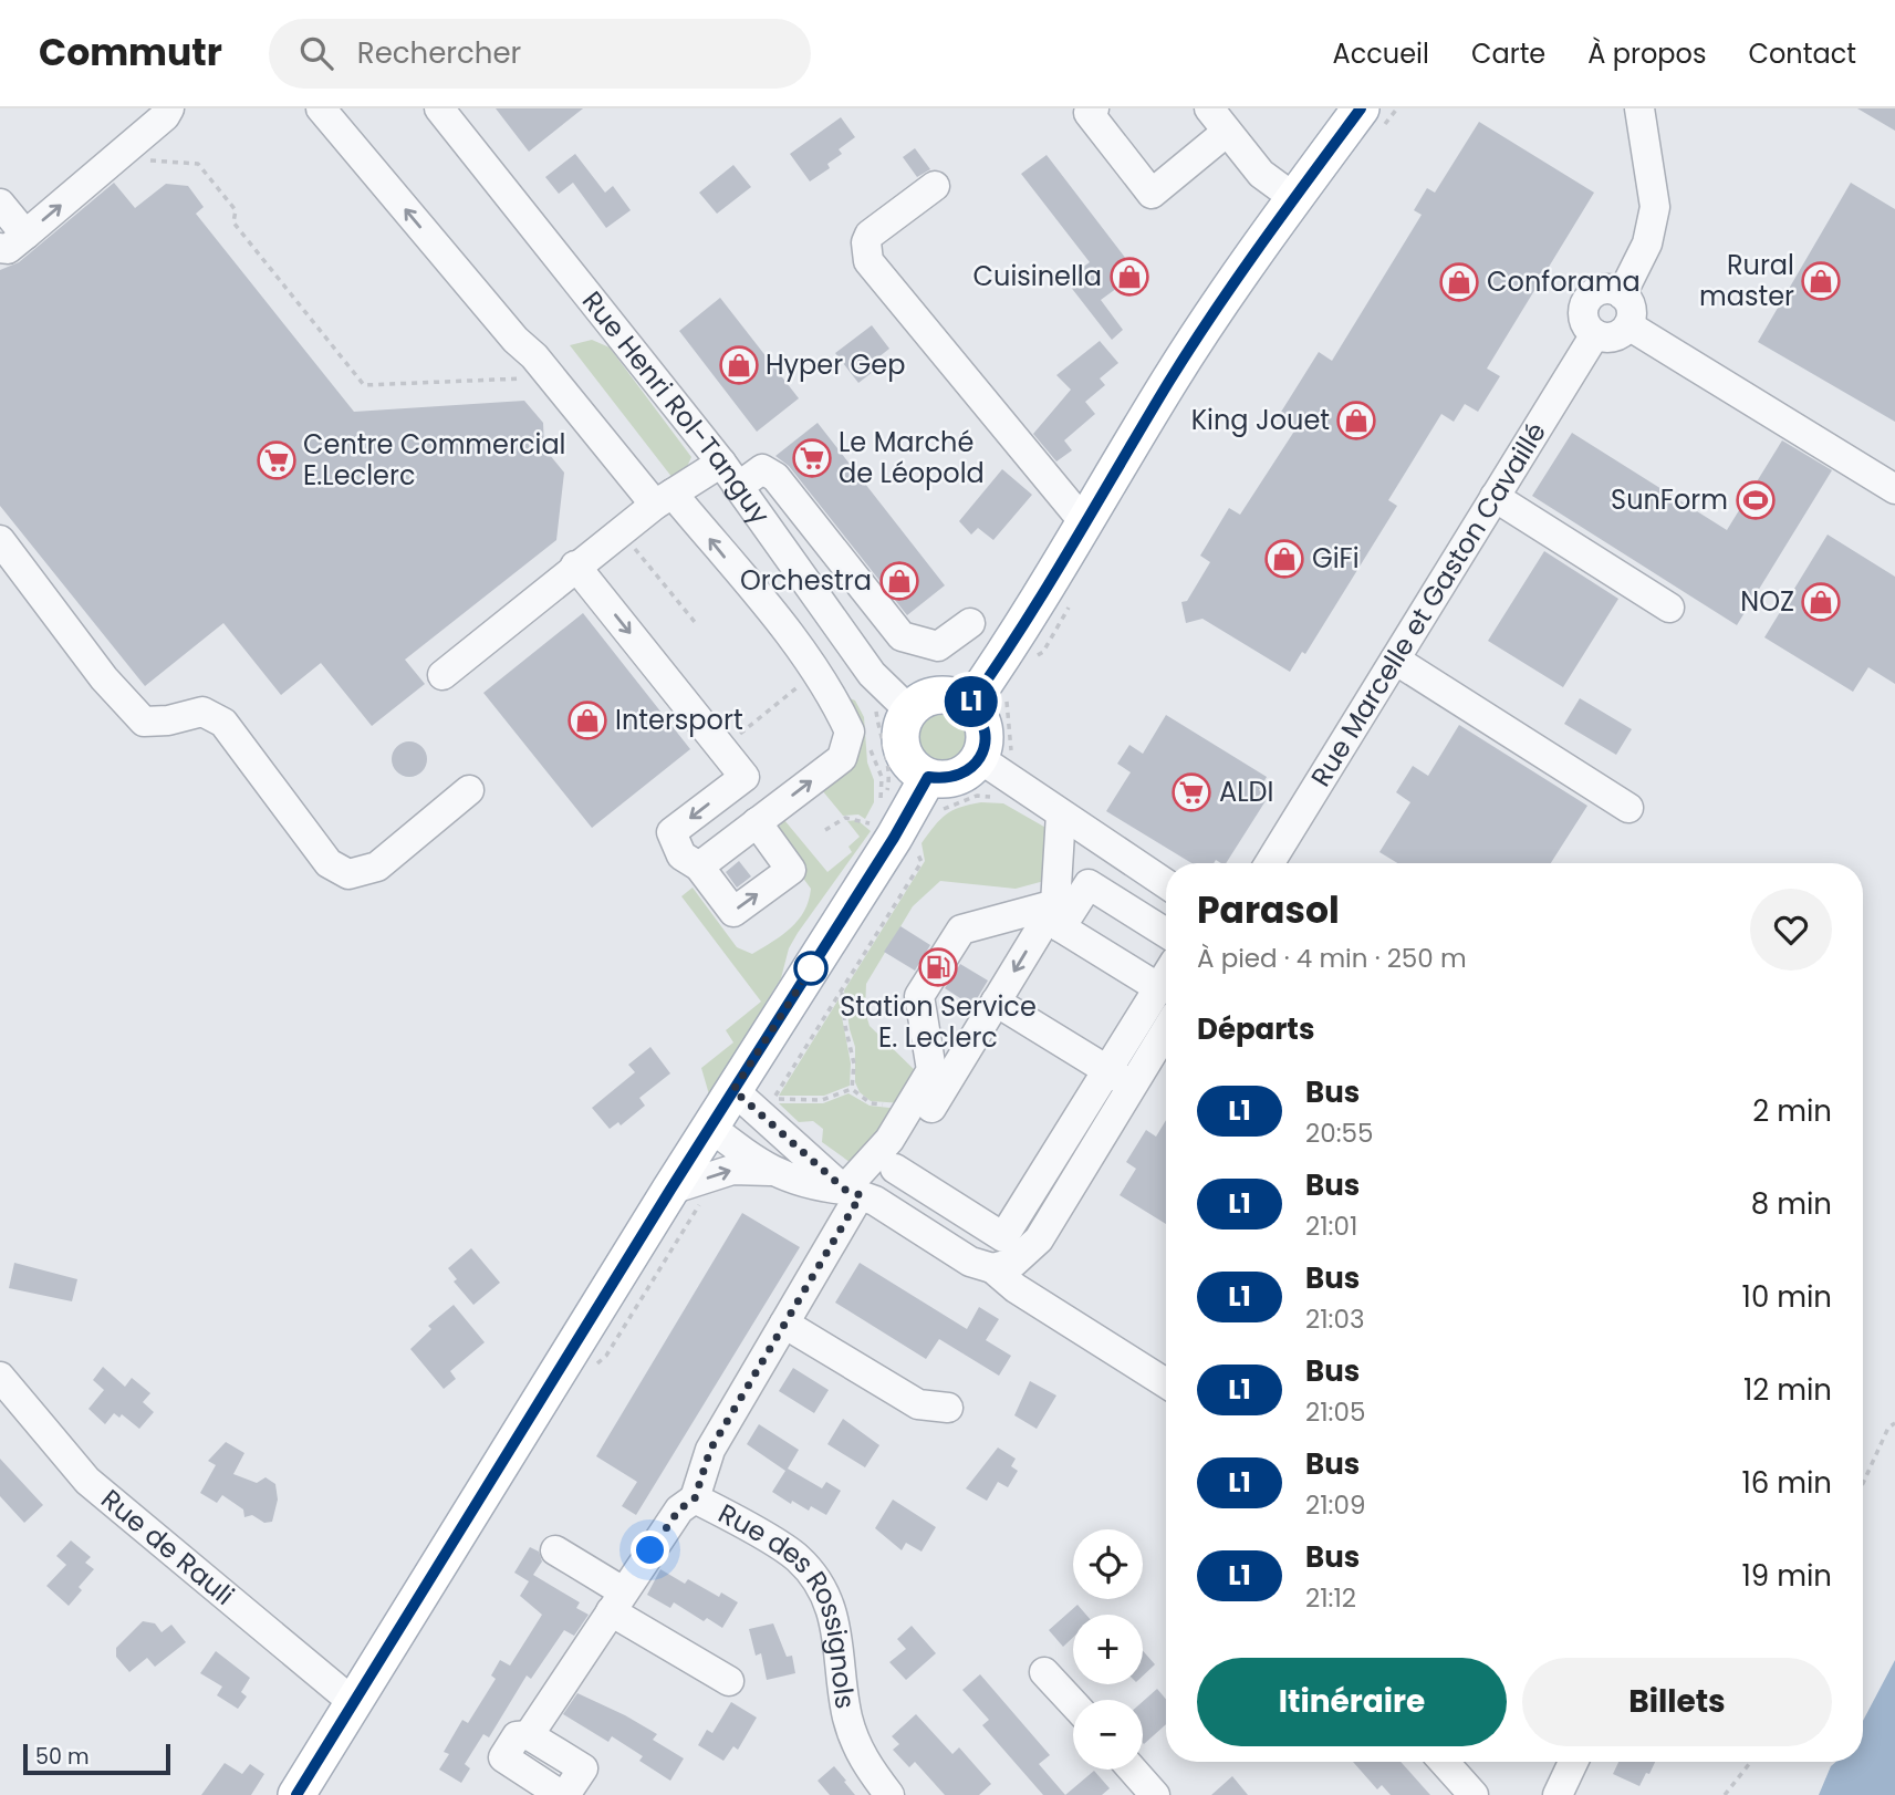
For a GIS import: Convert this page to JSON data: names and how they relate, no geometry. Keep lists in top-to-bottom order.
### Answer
{
  "streets": {
    "street": [
      "Rue Henri Rol-Tanguy",
      "Rue Marcelle et Gaston Cavaillé",
      "Rue de Rauli",
      "Rue des Rossignols"
    ]
  },
  "places": {
    "shop": [
      "Cuisinella",
      "Rural master",
      "Conforama",
      "Hyper Gep",
      "King Jouet",
      "GiFi",
      "Orchestra",
      "NOZ",
      "Intersport"
    ],
    "supermarket": ["Le Marché de Léopold", "Centre Commercial E.Leclerc", "ALDI"],
    "sports": ["SunForm"],
    "fuel station": ["Station Service E. Leclerc"]
  },
  "lines": ["bus line L1"],
  "scale_bar": "50 m",
  "page": {
    "header": "Commutr",
    "search": "Rechercher",
    "nav": [
      "Accueil",
      "Carte",
      "À propos",
      "Contact"
    ],
    "on_map": "L1",
    "heading": [
      ["Parasol", "À pied · 4 min · 250 m"],
      "Départs"
    ],
    "list": [
      {
        "mark": "L1",
        "name": "Bus",
        "note": "20:55",
        "value": "2 min"
      },
      {
        "mark": "L1",
        "name": "Bus",
        "note": "21:01",
        "value": "8 min"
      },
      {
        "mark": "L1",
        "name": "Bus",
        "note": "21:03",
        "value": "10 min"
      },
      {
        "mark": "L1",
        "name": "Bus",
        "note": "21:05",
        "value": "12 min"
      },
      {
        "mark": "L1",
        "name": "Bus",
        "note": "21:09",
        "value": "16 min"
      },
      {
        "mark": "L1",
        "name": "Bus",
        "note": "21:12",
        "value": "19 min"
      }
    ],
    "map_buttons": ["+", "−"],
    "buttons": ["Itinéraire", "Billets"],
    "scale": "50 m"
  }
}
